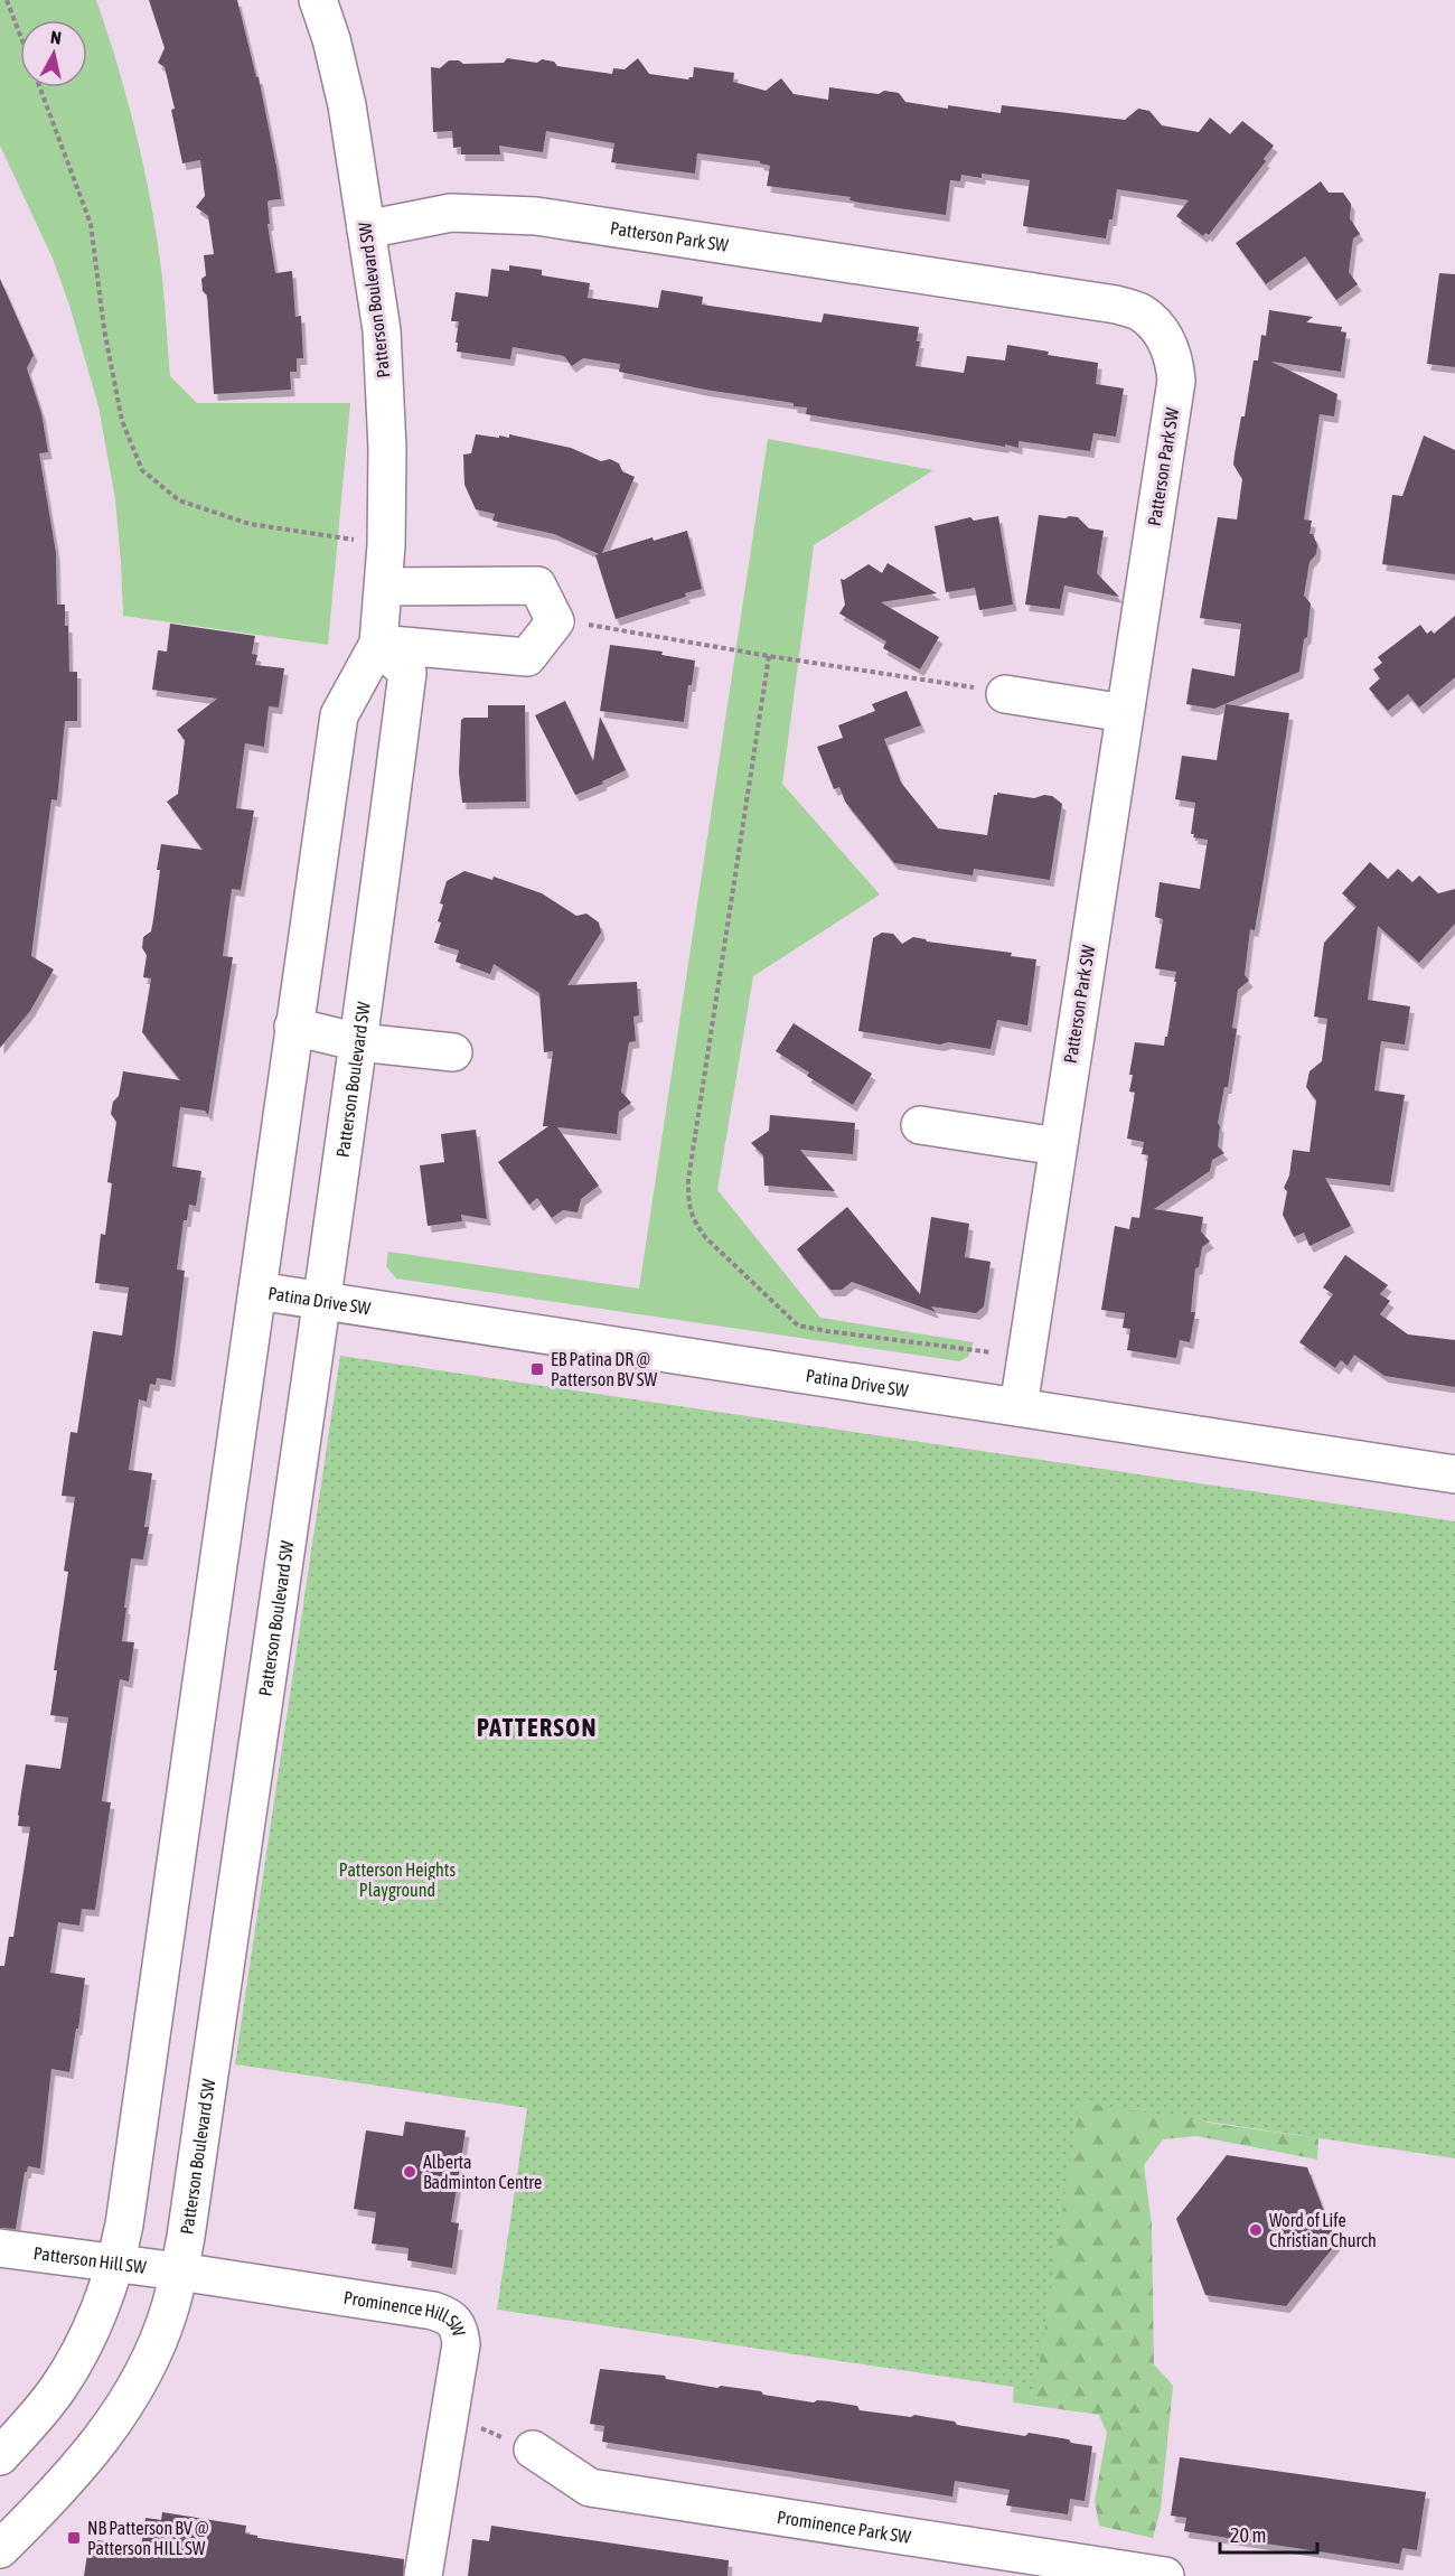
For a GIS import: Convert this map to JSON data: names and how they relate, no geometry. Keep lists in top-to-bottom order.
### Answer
{
  "streets": {
    "street": [
      "Patterson Park SW",
      "Patterson Boulevard SW",
      "Patina Drive SW",
      "Patterson Hill SW",
      "Prominence Hill SW",
      "Prominence Park SW"
    ]
  },
  "crossings": [
    ["Patterson Park SW", "Patterson Boulevard SW"],
    ["Patterson Park SW", "Patina Drive SW"],
    ["Patterson Boulevard SW", "Patina Drive SW"],
    ["Patterson Boulevard SW", "Patterson Hill SW"],
    ["Patterson Boulevard SW", "Prominence Hill SW"],
    ["Patterson Hill SW", "Prominence Hill SW"]
  ],
  "districts": ["PATTERSON"],
  "parks": ["Patterson Heights Playground"],
  "places": {
    "transit": ["EB Patina DR @ Patterson BV SW", "NB Patterson BV @ Patterson HILL SW"],
    "other": ["Alberta Badminton Centre", "Word of Life Christian Church"]
  },
  "scale_bar": "20 m",
  "north": "top"
}
